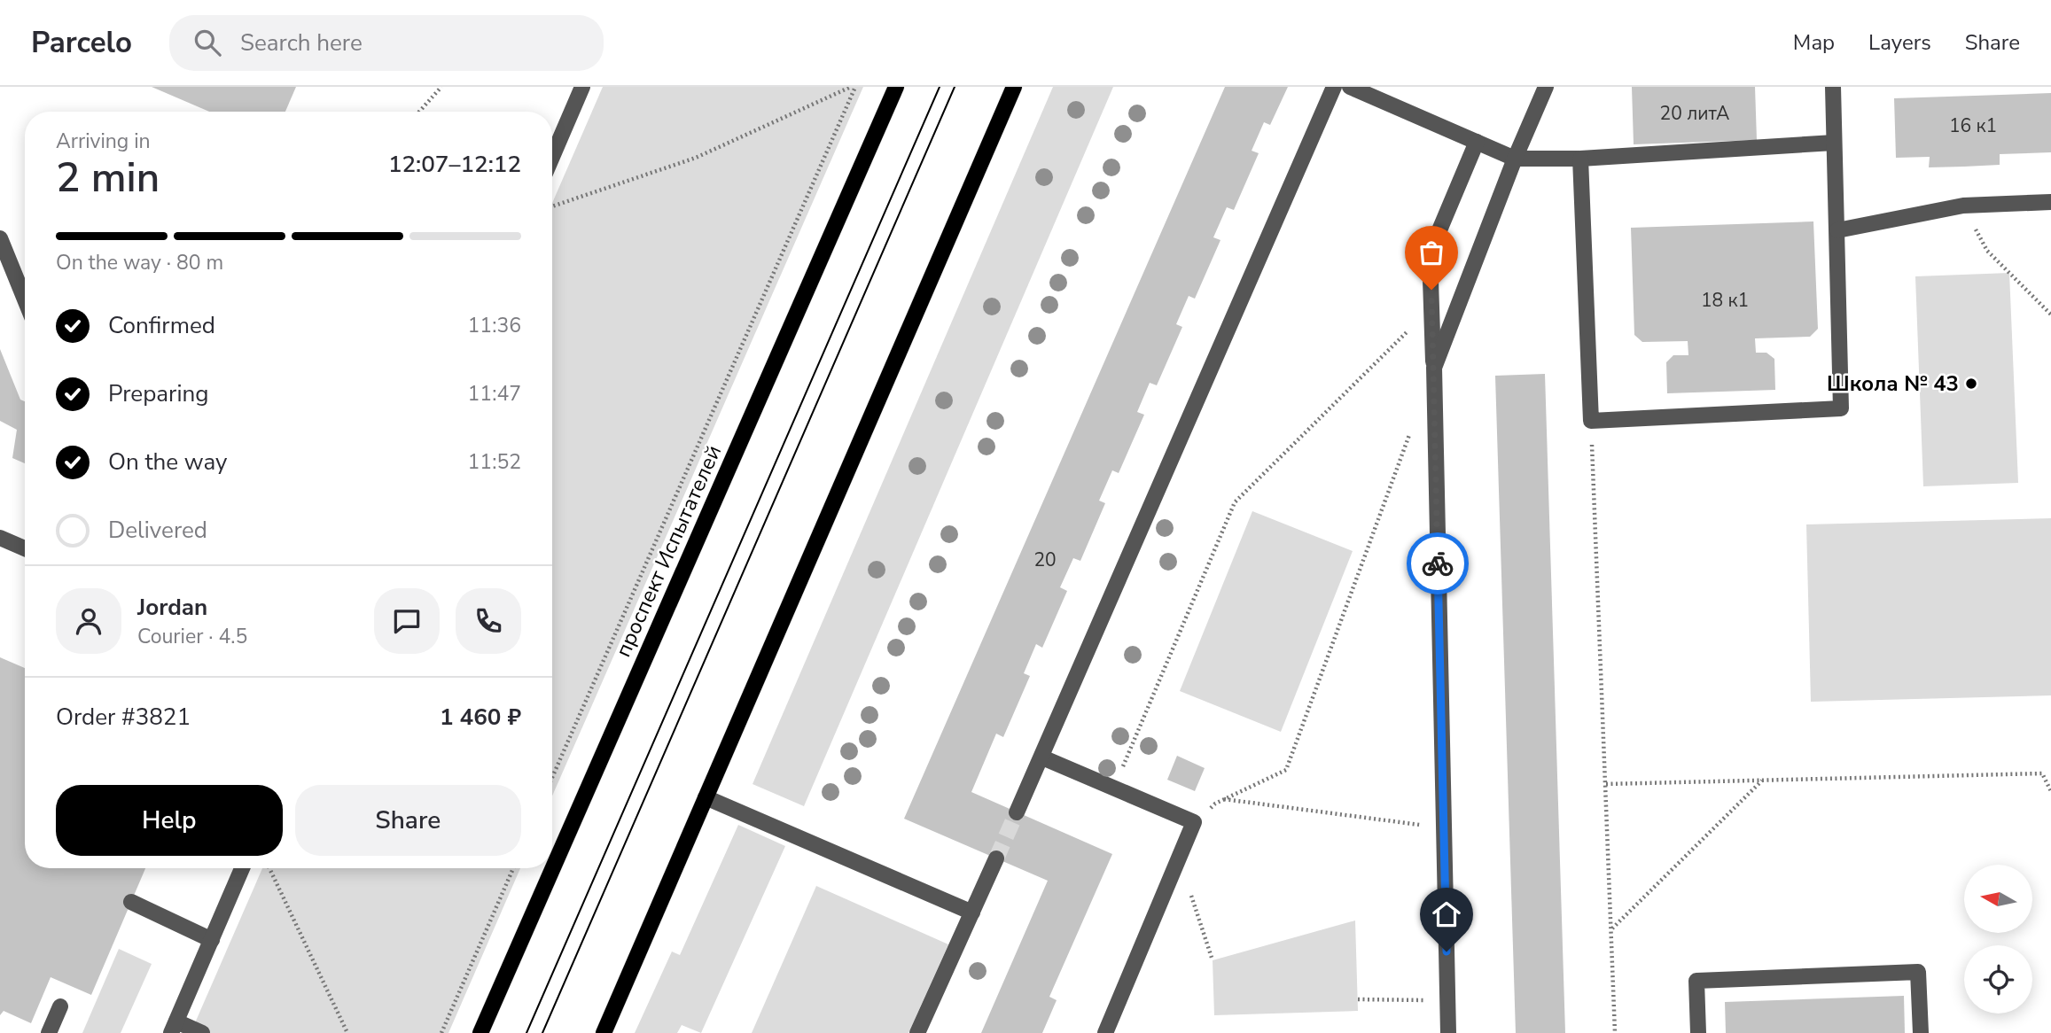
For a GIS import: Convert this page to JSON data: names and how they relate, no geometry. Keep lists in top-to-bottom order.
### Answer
{
  "streets": {
    "main road": ["проспект Испытателей"]
  },
  "places": ["Школа № 43"],
  "house_numbers": [
    "20 литА",
    "16 к1",
    "18 к1",
    "20"
  ],
  "north": "left",
  "page": {
    "header": "Parcelo",
    "search": "Search here",
    "nav": ["Map", "Layers", "Share"],
    "heading": ["2 min", "Arriving in", "12:07–12:12"],
    "panel": [
      "Jordan",
      "Courier · 4.5",
      "Order #3821",
      "1 460 ₽"
    ],
    "bar": "On the way · 80 m",
    "list": [
      ["Confirmed", "11:36"],
      ["Preparing", "11:47"],
      ["On the way", "11:52"],
      "Delivered"
    ],
    "buttons": ["Help", "Share"]
  }
}
